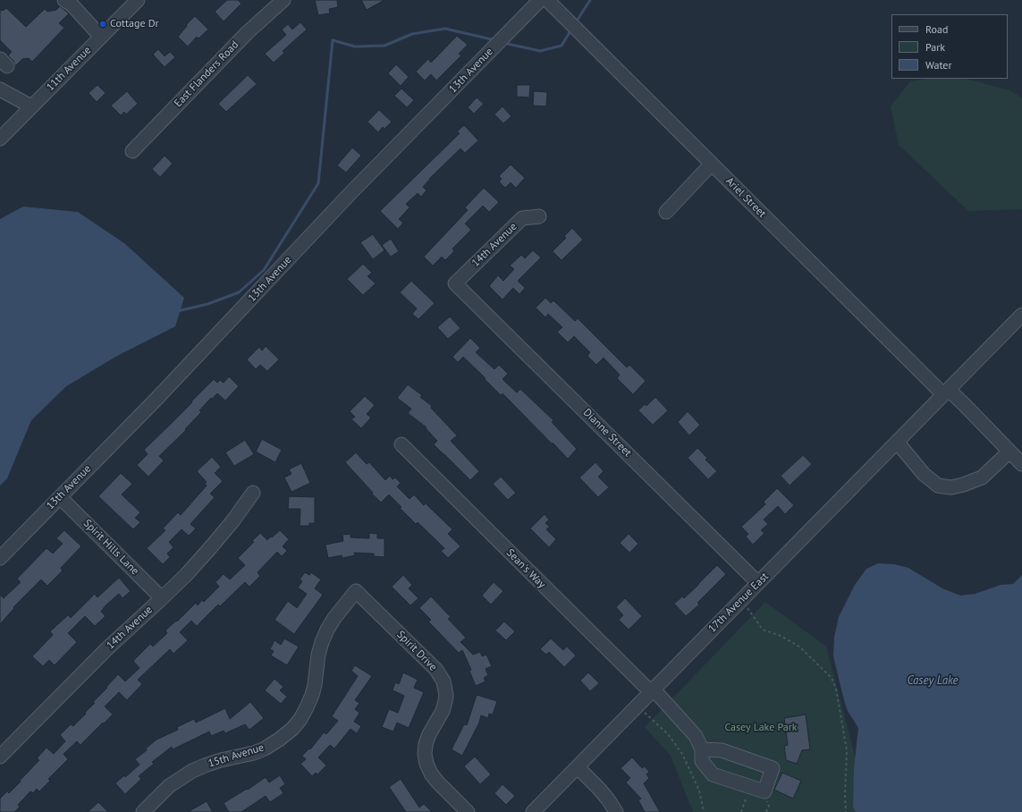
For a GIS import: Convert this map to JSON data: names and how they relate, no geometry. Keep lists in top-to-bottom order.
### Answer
{
  "streets": {
    "street": [
      "11th Avenue",
      "13th Avenue",
      "East Flanders Road",
      "Ariel Street",
      "14th Avenue",
      "Dianne Street",
      "Spirit Hills Lane",
      "Sean's Way",
      "17th Avenue East",
      "Spirit Drive",
      "15th Avenue"
    ]
  },
  "crossings": [
    ["13th Avenue", "Spirit Hills Lane"],
    ["Ariel Street", "17th Avenue East"],
    ["14th Avenue", "Dianne Street"],
    ["14th Avenue", "Spirit Hills Lane"],
    ["Dianne Street", "17th Avenue East"],
    ["Sean's Way", "17th Avenue East"],
    ["Spirit Drive", "15th Avenue"]
  ],
  "water": ["Casey Lake"],
  "parks": ["Casey Lake Park"],
  "places": ["Cottage Dr"],
  "legend": ["Road", "Park", "Water"]
}
